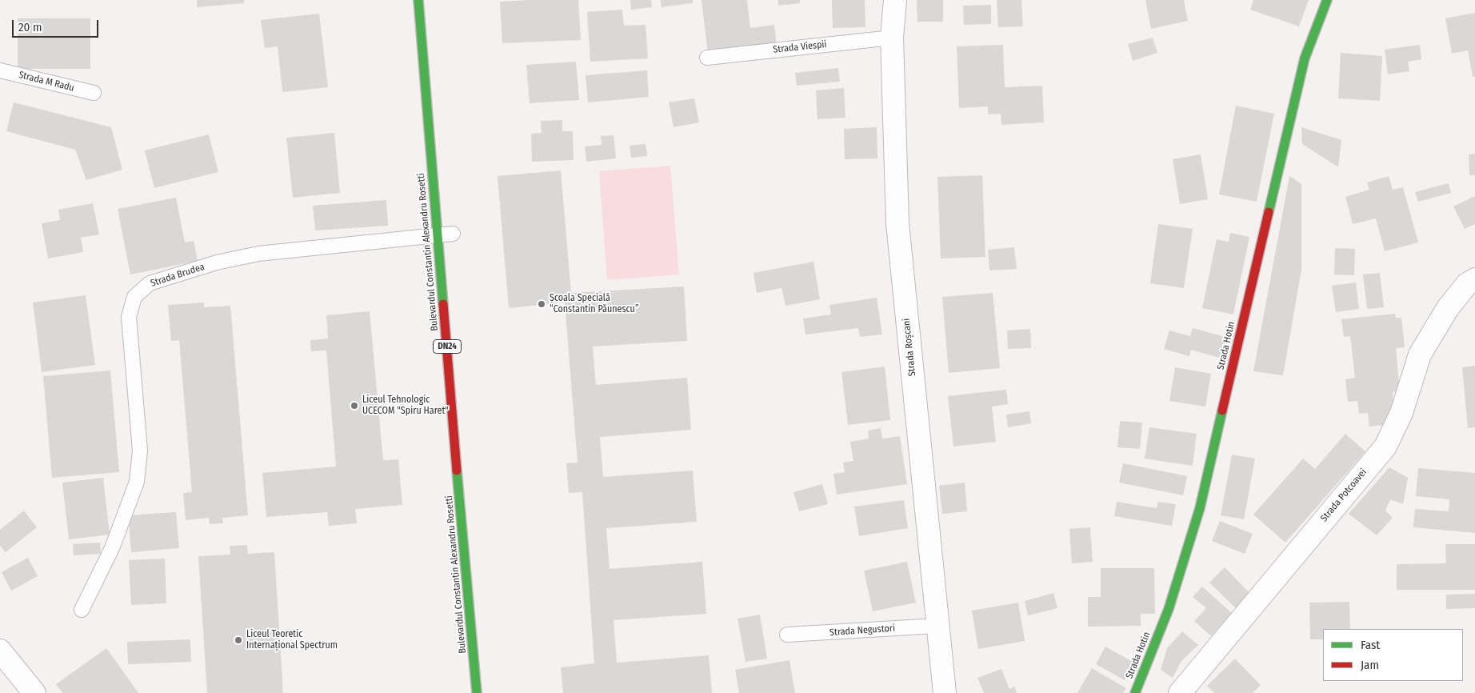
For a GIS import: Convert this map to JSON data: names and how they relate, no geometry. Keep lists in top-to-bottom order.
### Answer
{
  "streets": {
    "street": [
      "Bulevardul Constantin Alexandru Rosetti",
      "Strada Hotin",
      "DN24",
      "Strada Roșcani",
      "Strada Potcoavei"
    ],
    "lane": [
      "Strada Viespii",
      "Strada M Radu",
      "Strada Brudea",
      "Strada Negustori"
    ]
  },
  "crossings": [
    ["Strada Viespii", "Strada Roșcani"],
    ["Bulevardul Constantin Alexandru Rosetti", "Strada Brudea"],
    ["Strada Roșcani", "Strada Negustori"]
  ],
  "places": ["Școala Specială “Constantin Păunescu”", "Liceul Tehnologic UCECOM \"Spiru Haret\"", "Liceul Teoretic Internațional Spectrum"],
  "legend": ["Fast", "Jam"],
  "scale_bar": "20 m"
}
